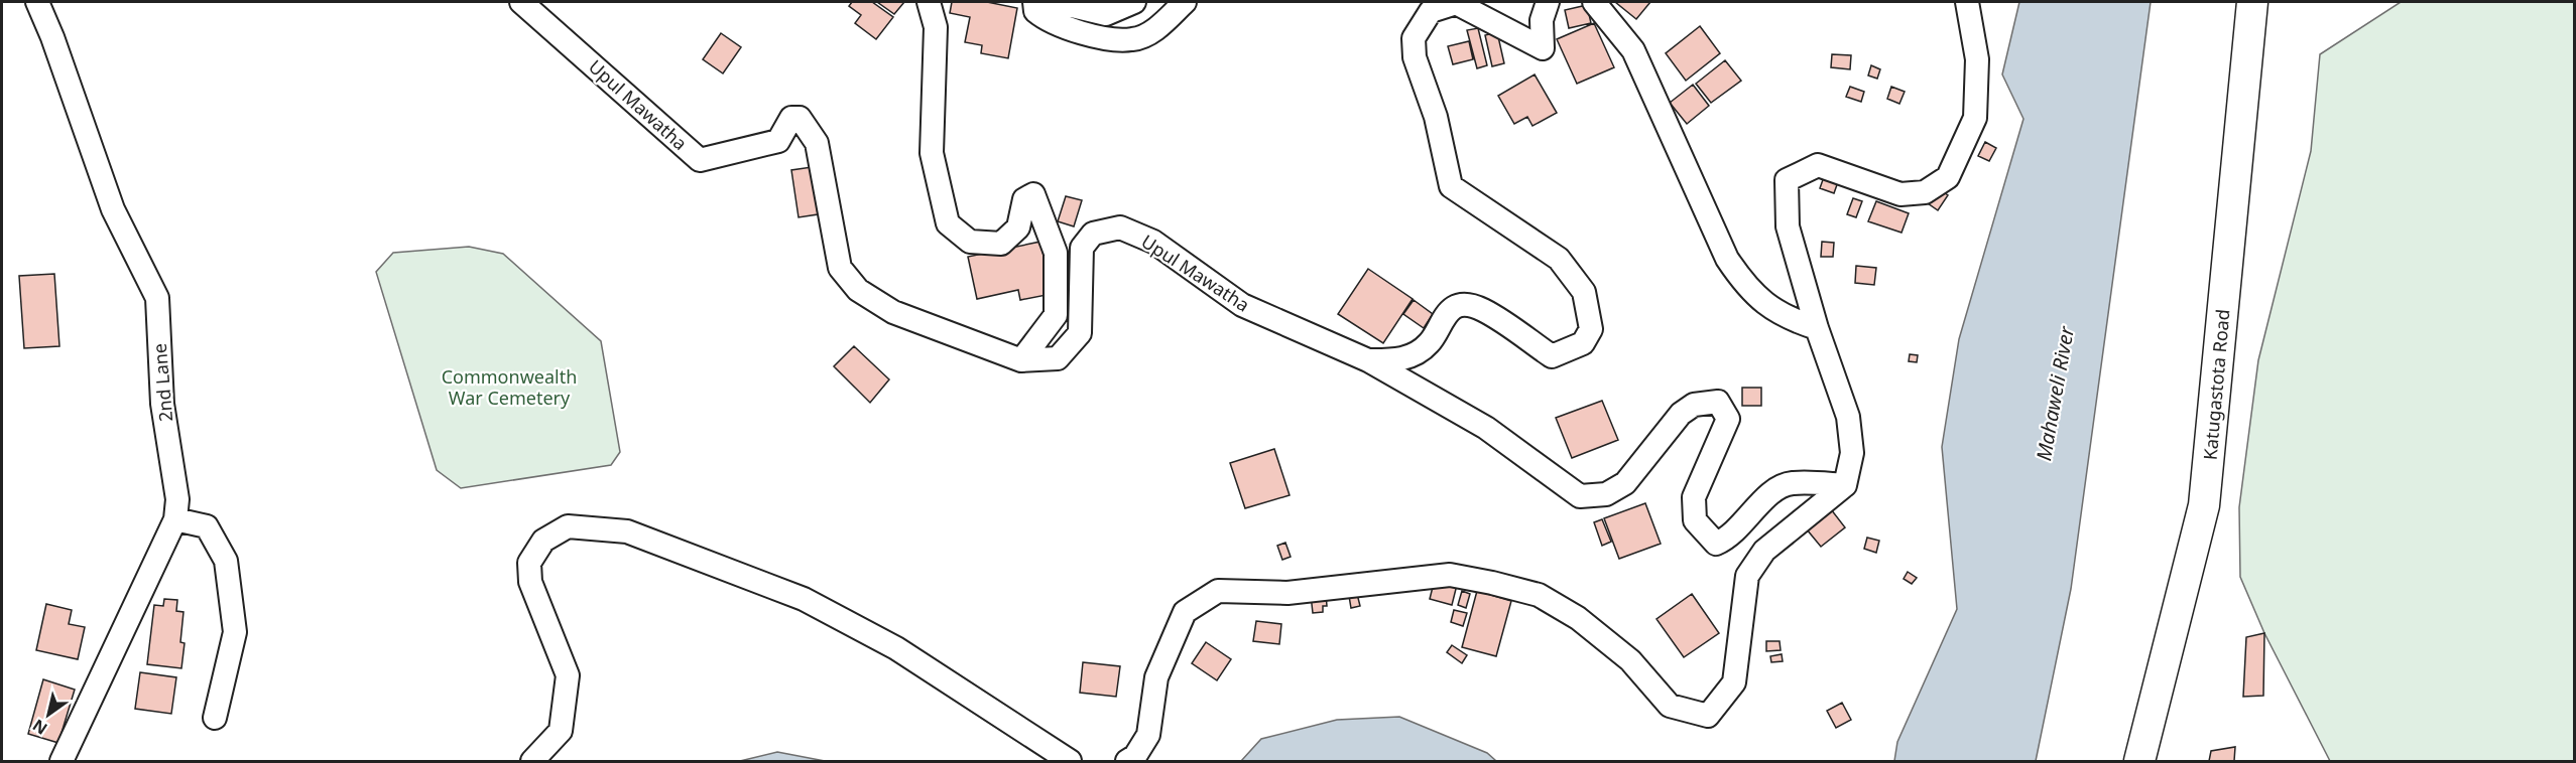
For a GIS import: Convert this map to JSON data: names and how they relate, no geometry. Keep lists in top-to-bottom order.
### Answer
{
  "streets": {
    "main road": ["Katugastota Road"],
    "street": ["Upul Mawatha", "2nd Lane"]
  },
  "water": ["Mahaweli River"],
  "parks": ["Commonwealth War Cemetery"],
  "north": "bottom left"
}
